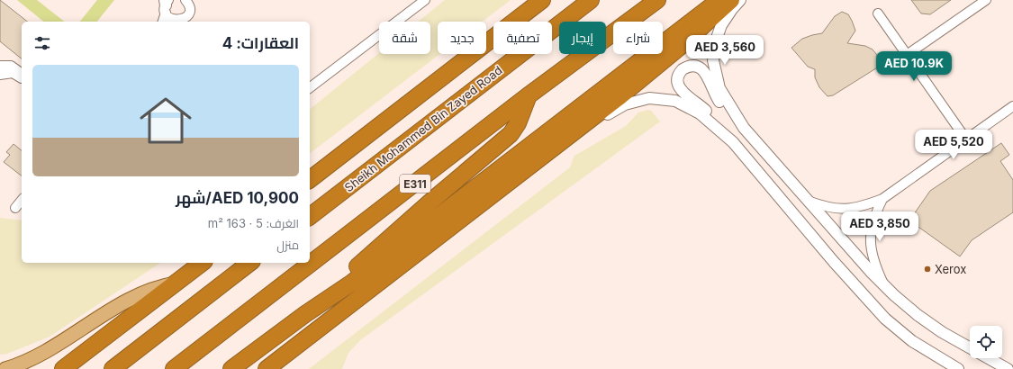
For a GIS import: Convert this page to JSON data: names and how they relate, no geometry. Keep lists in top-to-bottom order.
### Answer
{
  "streets": {
    "highway": ["Sheikh Mohammed Bin Zayed Road", "E311"]
  },
  "places": ["Xerox"],
  "page": {
    "chip": [
      "شراء",
      "إيجار",
      "تصفية",
      "جديد",
      "شقة"
    ],
    "heading": "العقارات: 4",
    "price": [
      "AED 3,560",
      "AED 10.9K",
      "AED 5,520",
      "AED 3,850"
    ],
    "list": [
      {
        "name": "AED 10,900/شهر",
        "note": "الغرف: 5 · 163 m² · منزل"
      }
    ]
  }
}
